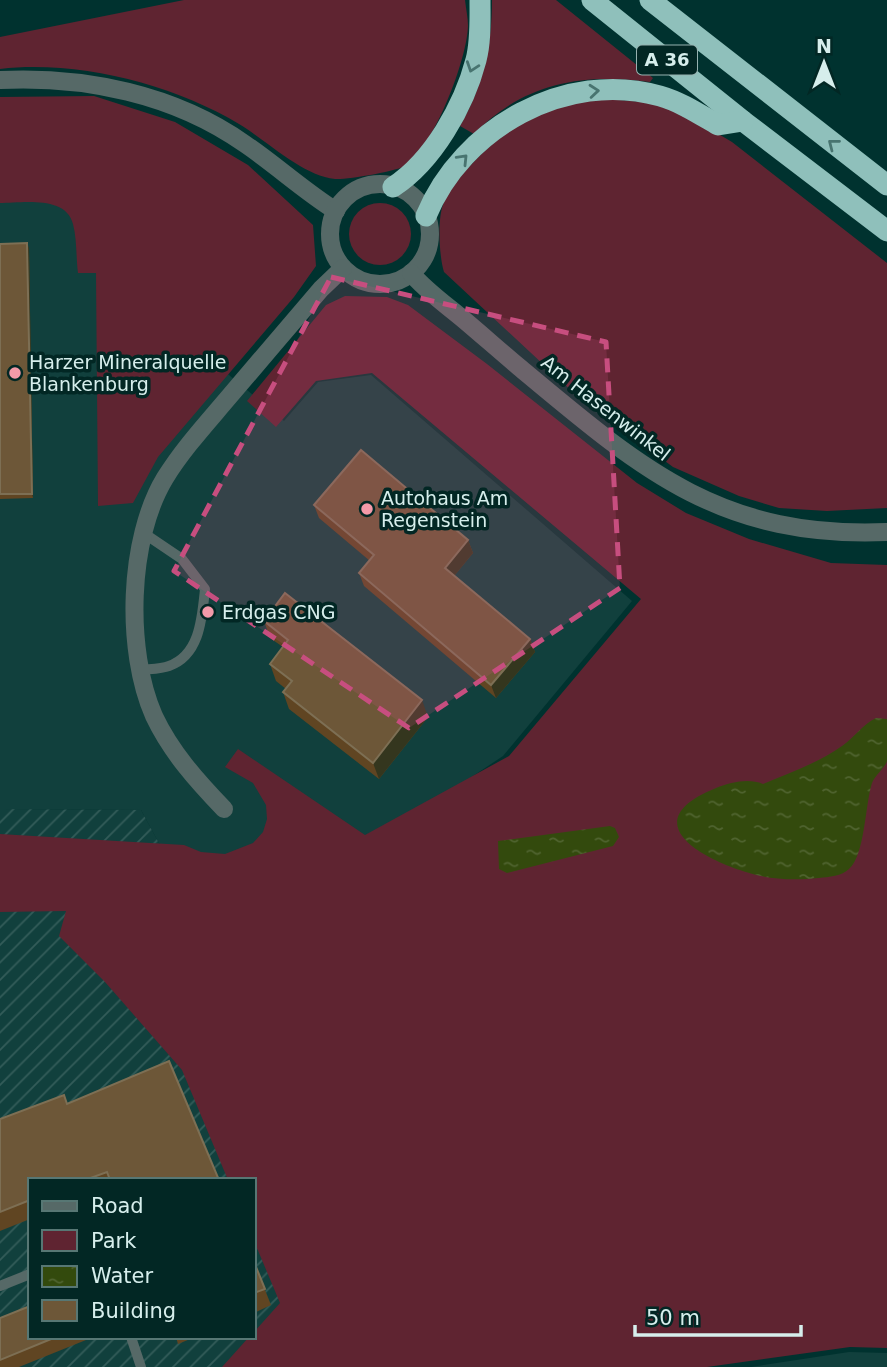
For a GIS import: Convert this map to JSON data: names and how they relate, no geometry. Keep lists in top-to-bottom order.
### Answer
{
  "streets": {
    "highway": ["A 36"],
    "street": ["Am Hasenwinkel"]
  },
  "places": ["Harzer Mineralquelle Blankenburg", "Autohaus Am Regenstein", "Erdgas CNG"],
  "legend": [
    "Road",
    "Park",
    "Water",
    "Building"
  ],
  "scale_bar": "50 m",
  "north": "top"
}
